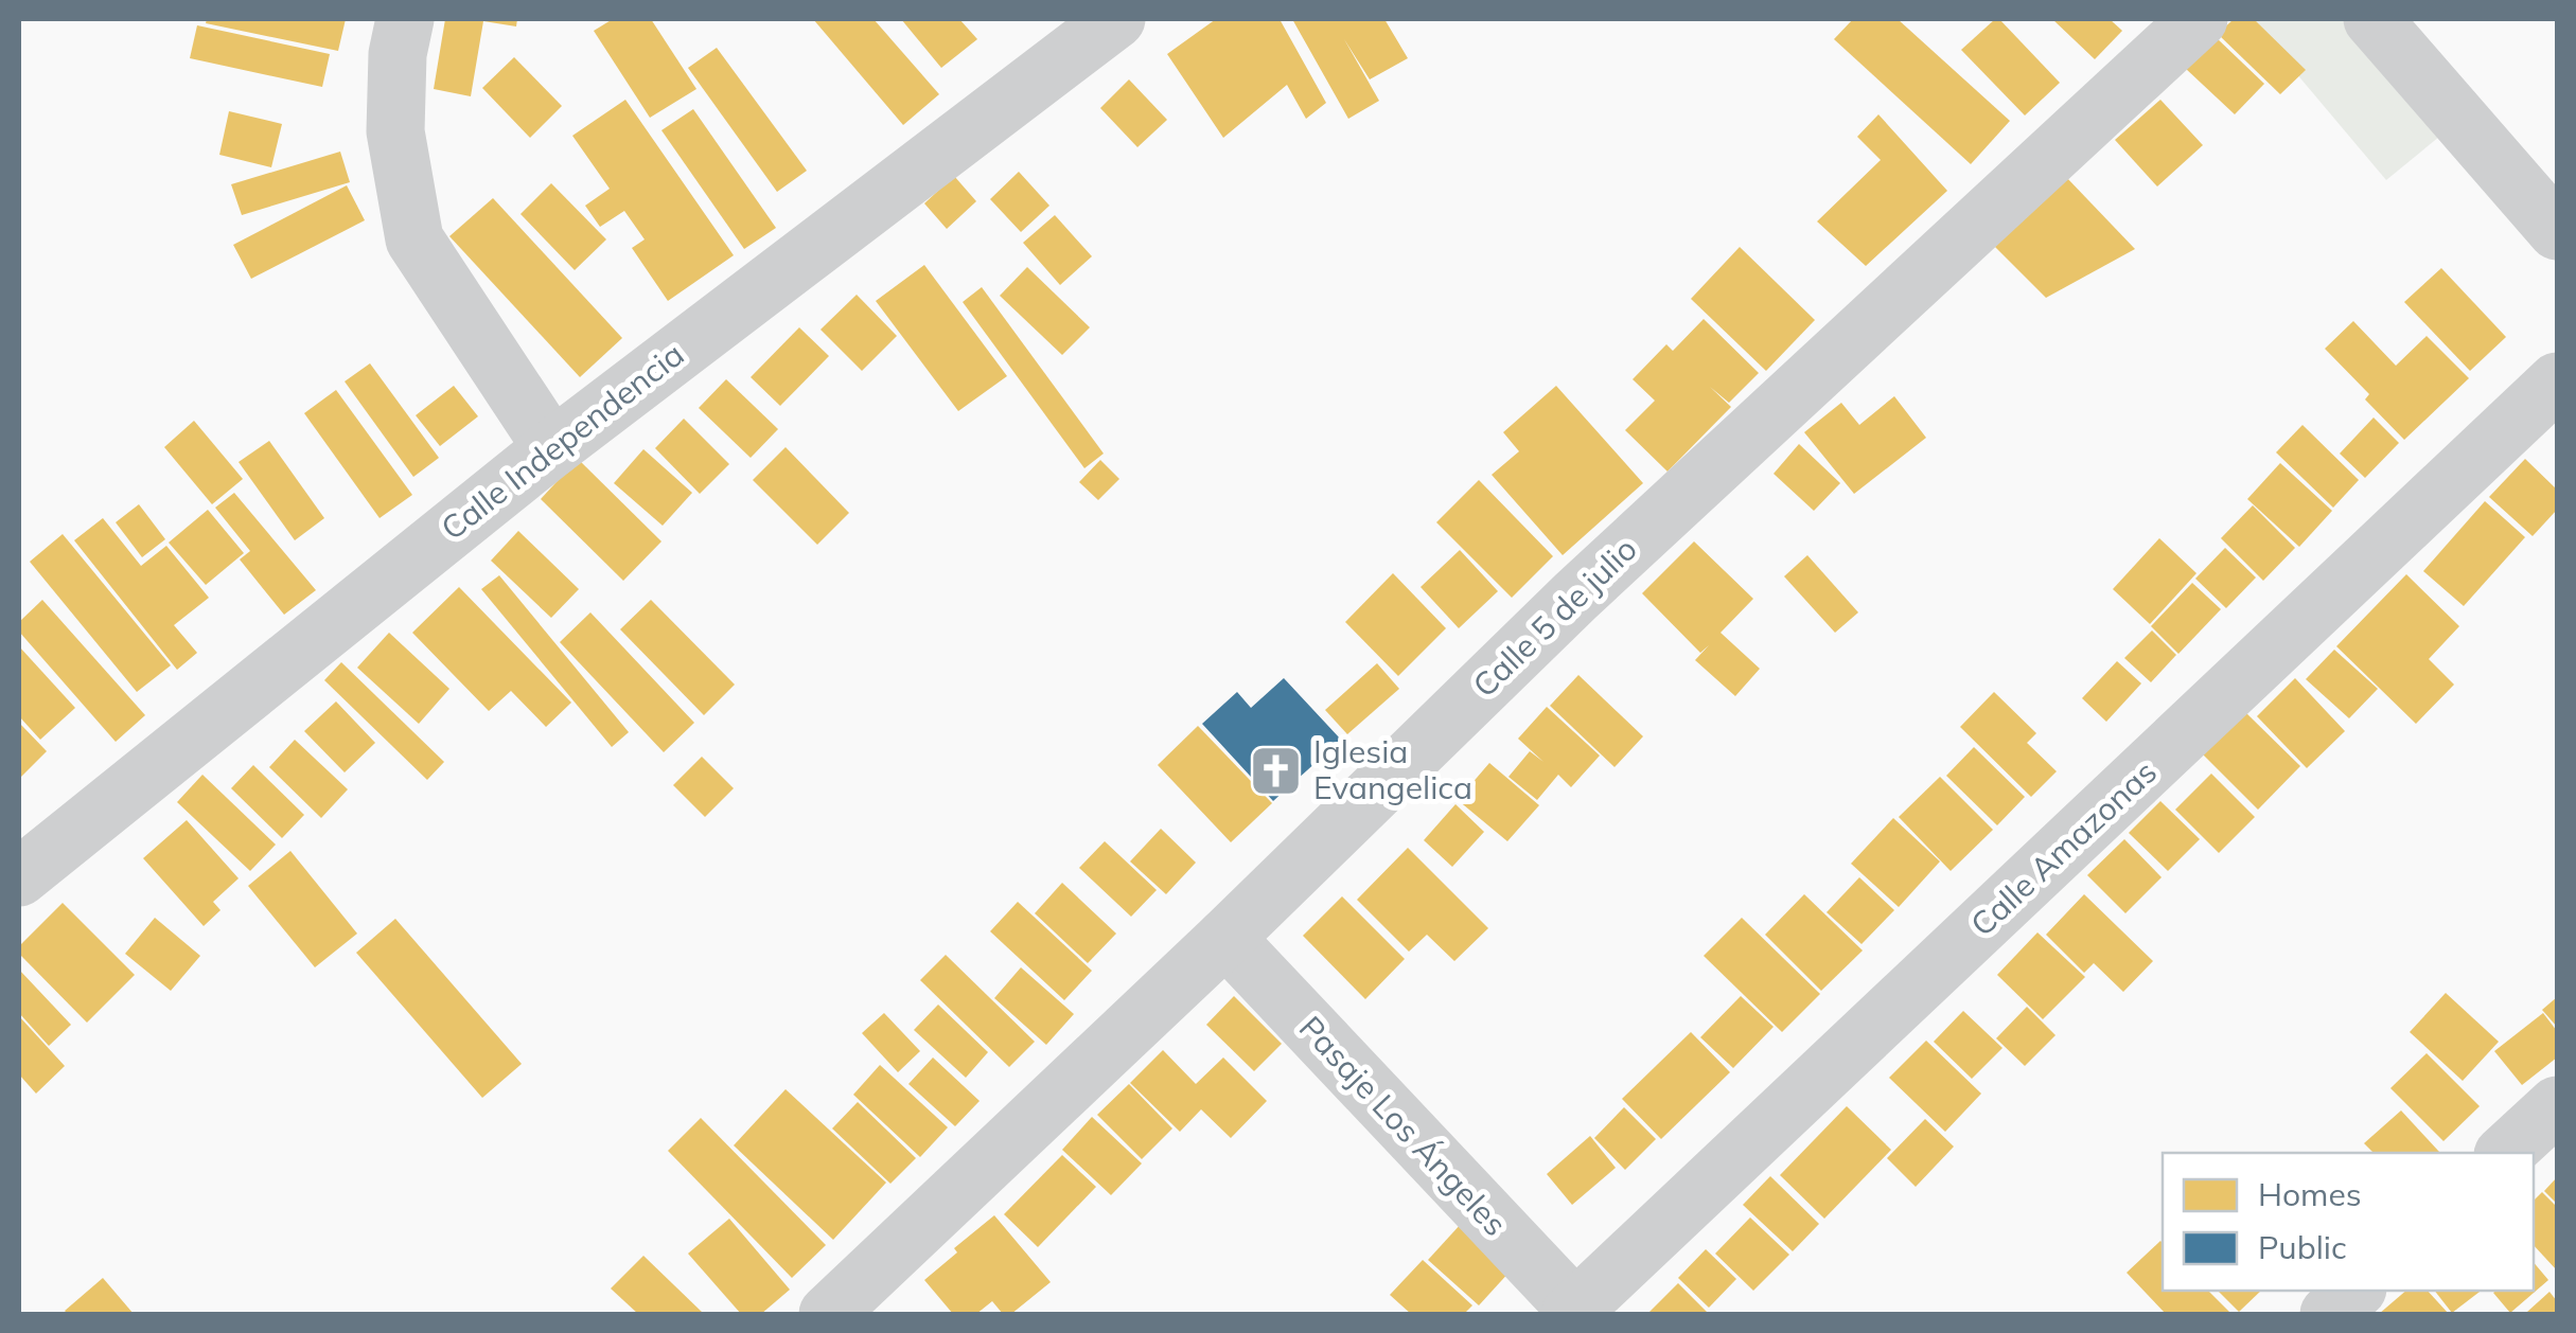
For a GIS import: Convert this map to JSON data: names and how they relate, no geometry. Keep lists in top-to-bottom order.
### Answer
{
  "streets": {
    "street": [
      "Calle Independencia",
      "Calle 5 de julio",
      "Calle Amazonas",
      "Pasaje Los Ángeles"
    ]
  },
  "crossings": [
    ["Calle 5 de julio", "Pasaje Los Ángeles"],
    ["Calle Amazonas", "Pasaje Los Ángeles"]
  ],
  "places": {
    "church": ["Iglesia Evangelica"]
  },
  "legend": ["Homes", "Public"]
}
